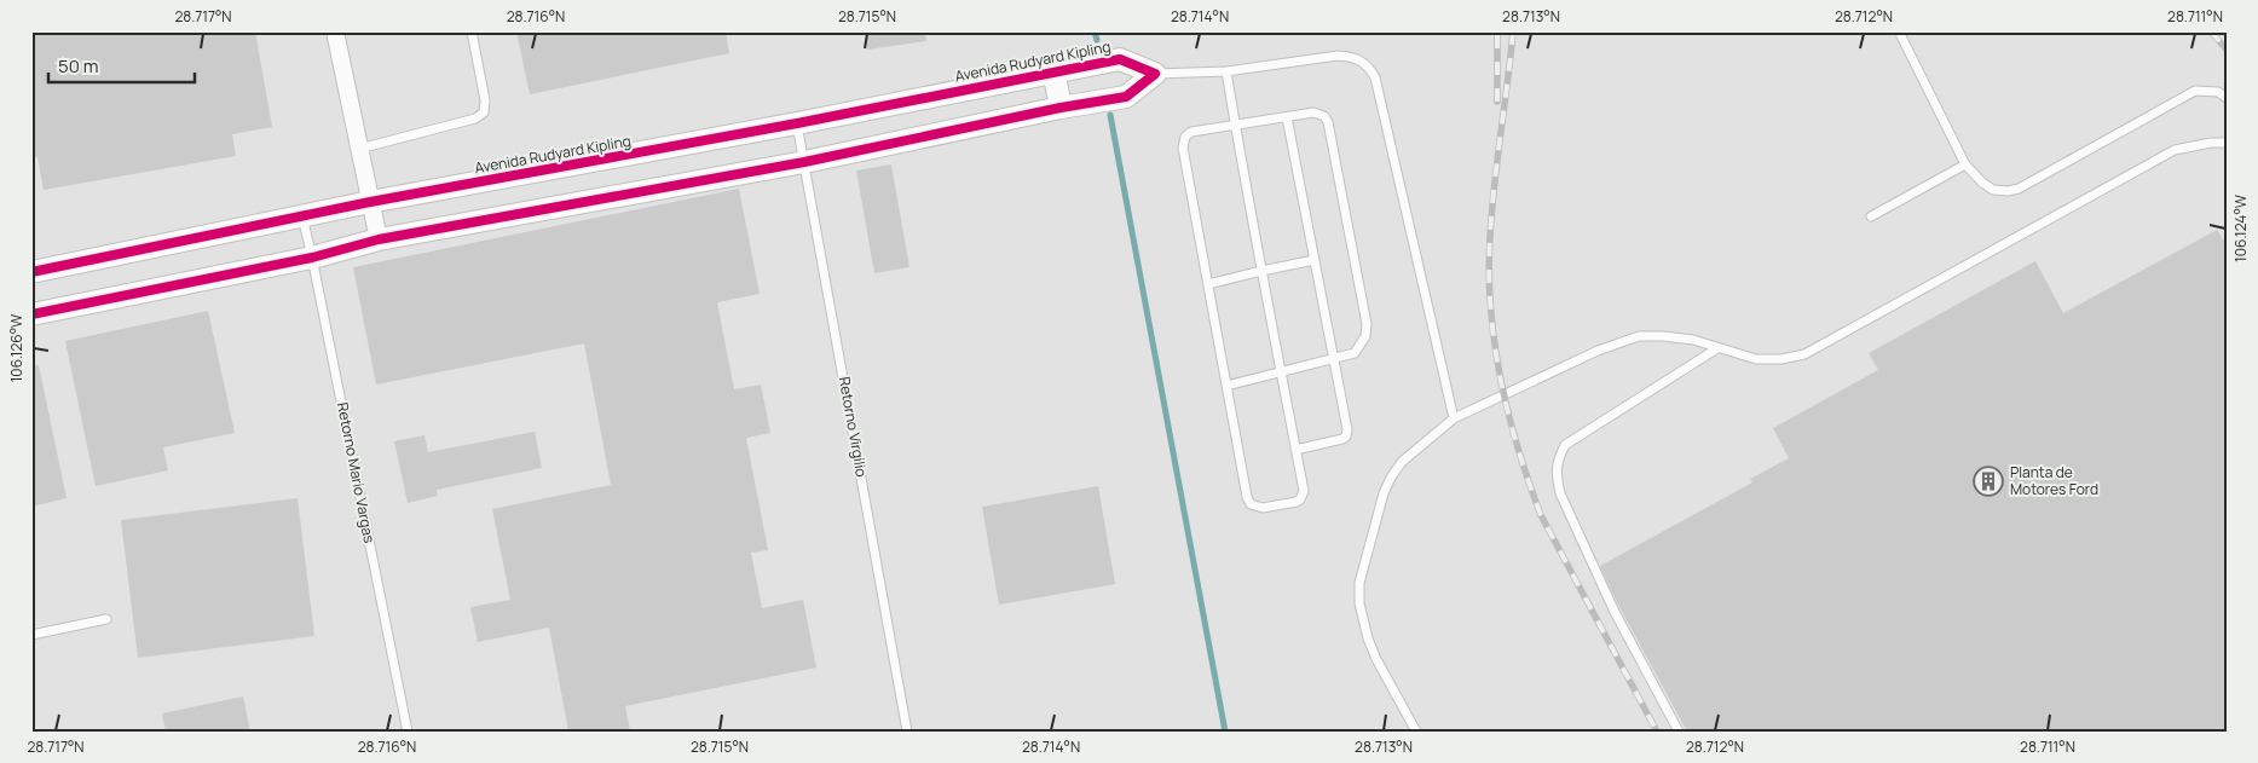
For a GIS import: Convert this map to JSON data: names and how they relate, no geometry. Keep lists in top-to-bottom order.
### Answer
{
  "streets": {
    "street": ["Avenida Rudyard Kipling"],
    "lane": ["Retorno Virgilio", "Retorno Mario Vargas"]
  },
  "crossings": [
    ["Avenida Rudyard Kipling", "Retorno Virgilio"],
    ["Avenida Rudyard Kipling", "Retorno Mario Vargas"]
  ],
  "places": {
    "building": ["Planta de Motores Ford"]
  },
  "scale_bar": "50 m",
  "coordinates": [
    "28.717°N",
    "28.716°N",
    "28.715°N",
    "28.714°N",
    "28.713°N",
    "28.712°N",
    "28.711°N",
    "106.124°W",
    "106.126°W"
  ]
}
